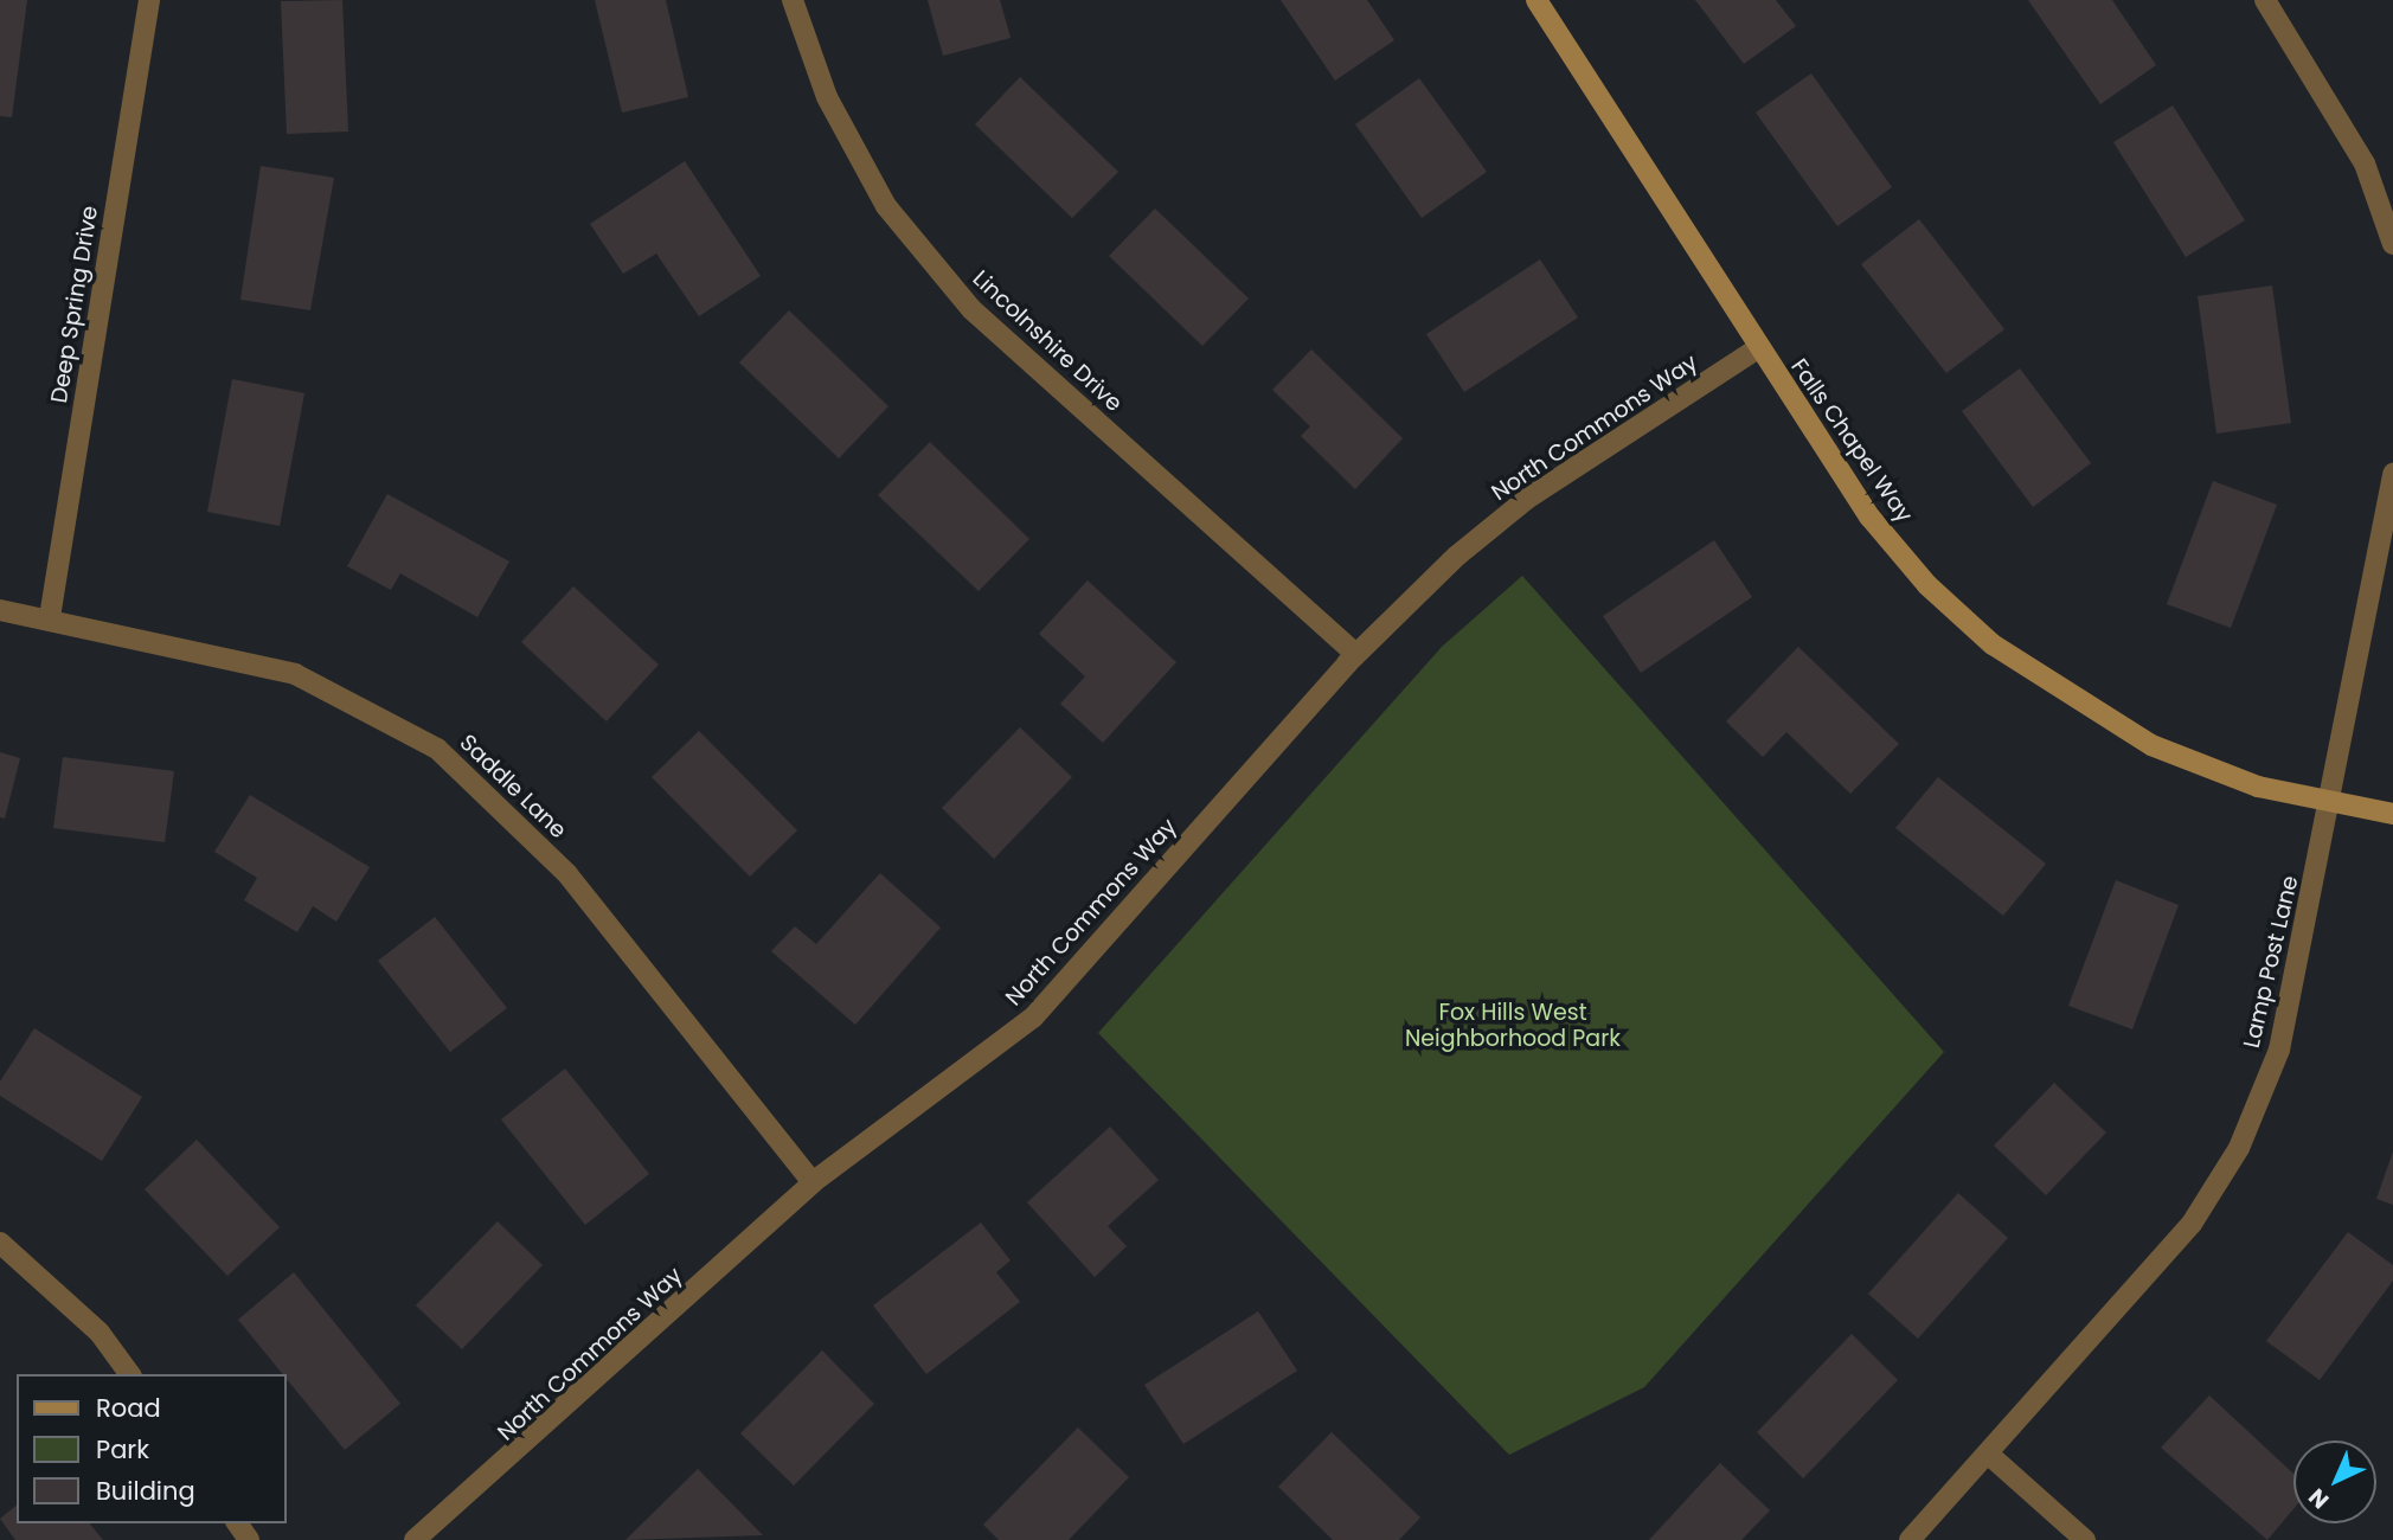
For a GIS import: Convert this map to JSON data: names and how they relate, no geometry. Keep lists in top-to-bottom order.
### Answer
{
  "streets": {
    "street": [
      "Deep Spring Drive",
      "Lincolnshire Drive",
      "North Commons Way",
      "Falls Chapel Way",
      "Saddle Lane",
      "Lamp Post Lane"
    ]
  },
  "crossings": [
    ["Deep Spring Drive", "Saddle Lane"],
    ["Lincolnshire Drive", "North Commons Way"],
    ["North Commons Way", "Falls Chapel Way"],
    ["North Commons Way", "Saddle Lane"],
    ["Falls Chapel Way", "Lamp Post Lane"]
  ],
  "parks": ["Fox Hills West Neighborhood Park"],
  "legend": ["Road", "Park", "Building"],
  "north": "bottom left"
}
